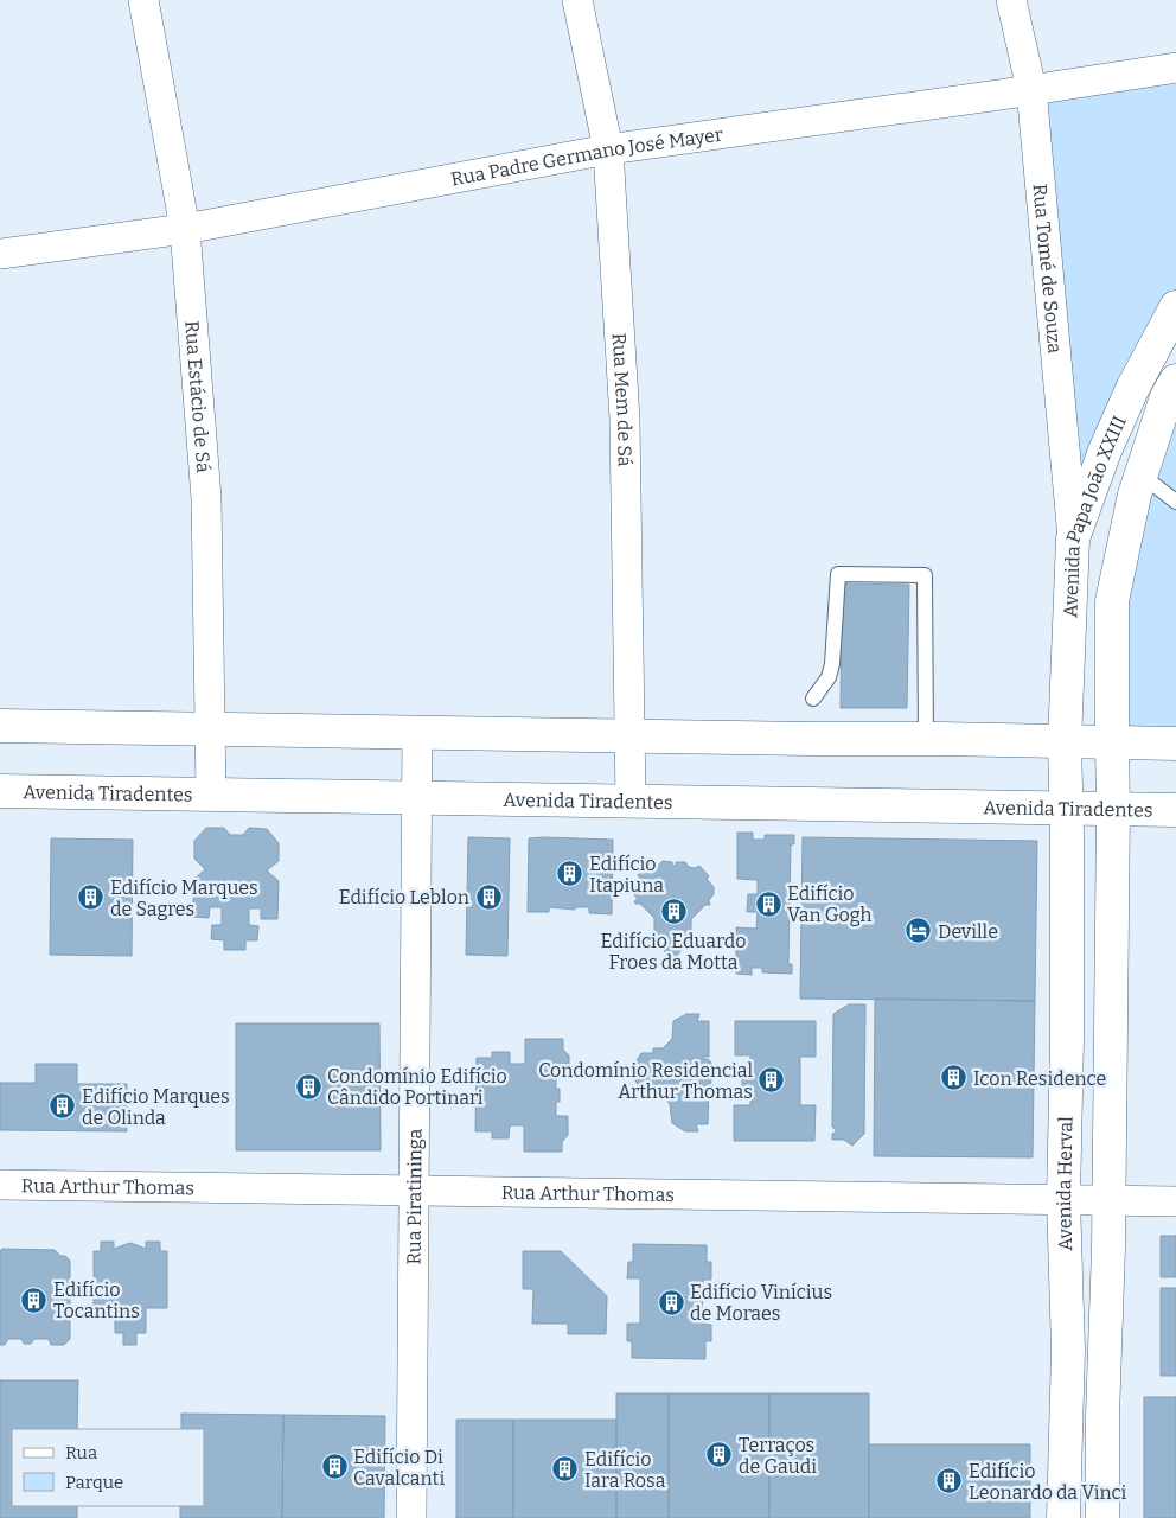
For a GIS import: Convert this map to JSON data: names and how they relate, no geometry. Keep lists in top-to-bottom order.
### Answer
{
  "streets": {
    "main road": ["Avenida Papa João XXIII", "Avenida Tiradentes", "Avenida Herval"],
    "street": [
      "Rua Padre Germano José Mayer",
      "Rua Tomé de Souza",
      "Rua Estácio de Sá",
      "Rua Mem de Sá",
      "Rua Arthur Thomas",
      "Rua Piratininga"
    ]
  },
  "crossings": [
    ["Rua Padre Germano José Mayer", "Rua Tomé de Souza"],
    ["Rua Padre Germano José Mayer", "Rua Estácio de Sá"],
    ["Rua Padre Germano José Mayer", "Rua Mem de Sá"],
    ["Rua Tomé de Souza", "Avenida Papa João XXIII"],
    ["Rua Estácio de Sá", "Avenida Tiradentes"],
    ["Rua Mem de Sá", "Avenida Tiradentes"],
    ["Avenida Papa João XXIII", "Avenida Herval"],
    ["Avenida Tiradentes", "Avenida Herval"],
    ["Avenida Tiradentes", "Rua Piratininga"],
    ["Avenida Herval", "Rua Arthur Thomas"],
    ["Rua Arthur Thomas", "Rua Piratininga"]
  ],
  "places": {
    "building": [
      "Edifício Itapiuna",
      "Edifício Leblon",
      "Edifício Marques de Sagres",
      "Edifício Van Gogh",
      "Edifício Eduardo Froes da Motta",
      "Icon Residence",
      "Condomínio Residencial Arthur Thomas",
      "Condomínio Edifício Cândido Portinari",
      "Edifício Marques de Olinda",
      "Edifício Tocantins",
      "Edifício Vinícius de Moraes",
      "Terraços de Gaudi",
      "Edifício Di Cavalcanti",
      "Edifício Iara Rosa",
      "Edifício Leonardo da Vinci"
    ],
    "hotel": ["Deville"]
  },
  "legend": ["Rua", "Parque"]
}
